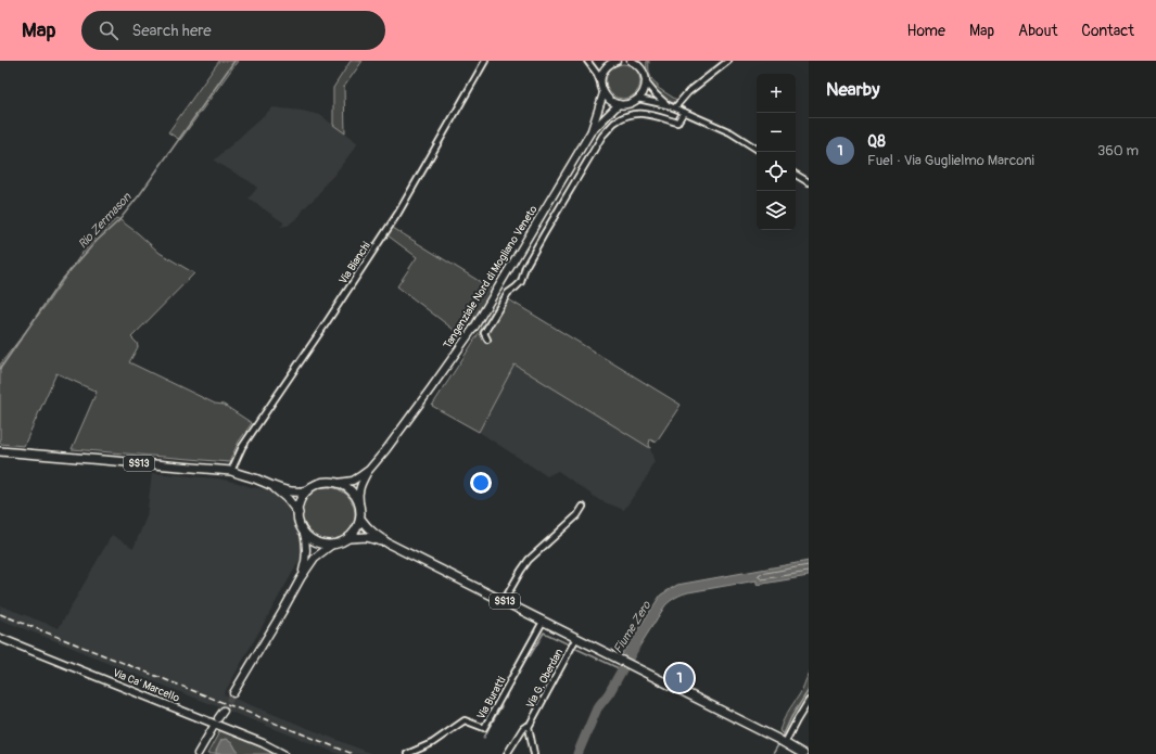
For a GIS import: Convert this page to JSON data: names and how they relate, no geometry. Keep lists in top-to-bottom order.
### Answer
{
  "streets": {
    "main road": ["Tangenziale Nord di Mogliano Veneto", "SS13", "Via Ca' Marcello"],
    "street": ["Via Bianchi", "Via G. Oberdan", "Via Buratti"]
  },
  "crossings": [
    ["Via Bianchi", "SS13"],
    ["Tangenziale Nord di Mogliano Veneto", "SS13"],
    ["SS13", "Via G. Oberdan"],
    ["SS13", "Via Buratti"]
  ],
  "water": ["Rio Zermason", "Fiume Zero"],
  "page": {
    "header": "Map",
    "search": "Search here",
    "nav": [
      "Home",
      "Map",
      "About",
      "Contact"
    ],
    "heading": "Nearby",
    "map_buttons": ["+", "−"],
    "list": [
      {
        "mark": "1",
        "name": "Q8",
        "note": "Fuel · Via Guglielmo Marconi",
        "value": "360 m"
      }
    ],
    "pins": "1"
  }
}
